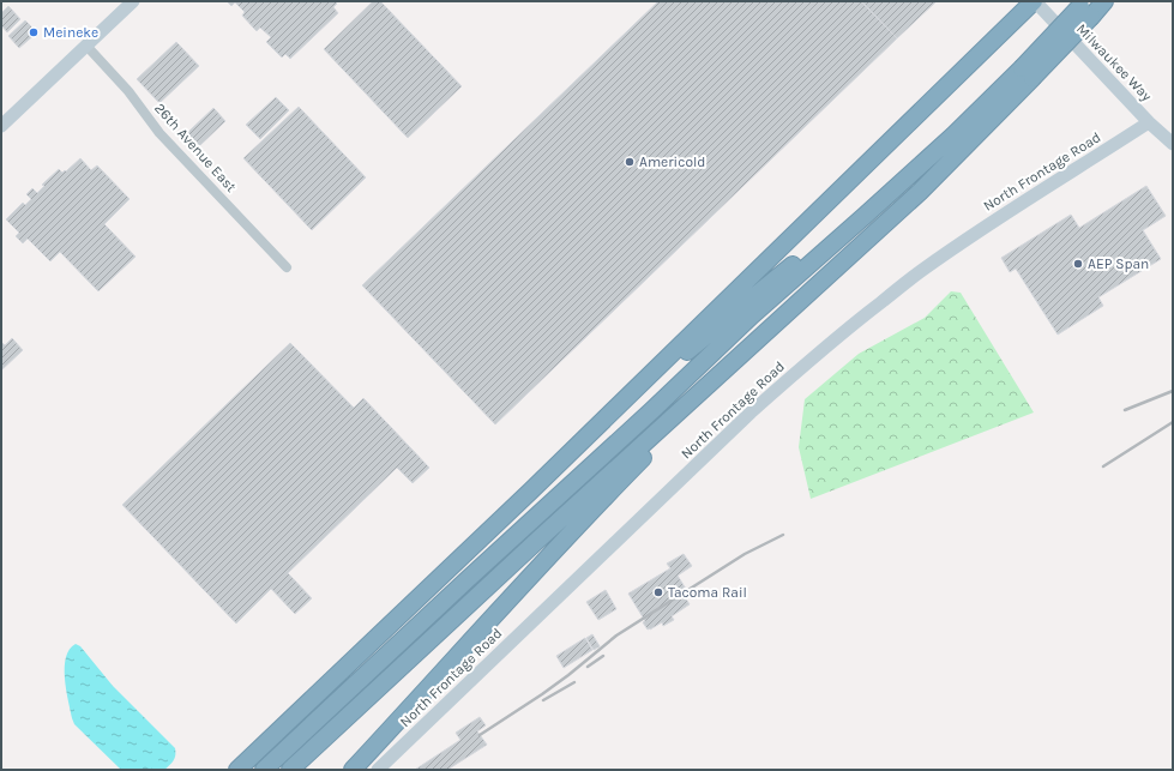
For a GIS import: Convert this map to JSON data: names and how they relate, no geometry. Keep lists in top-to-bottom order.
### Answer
{
  "streets": {
    "street": ["Milwaukee Way", "26th Avenue East", "North Frontage Road"]
  },
  "crossings": [
    ["Milwaukee Way", "North Frontage Road"]
  ],
  "places": [
    "Meineke",
    "Americold",
    "AEP Span",
    "Tacoma Rail"
  ]
}
